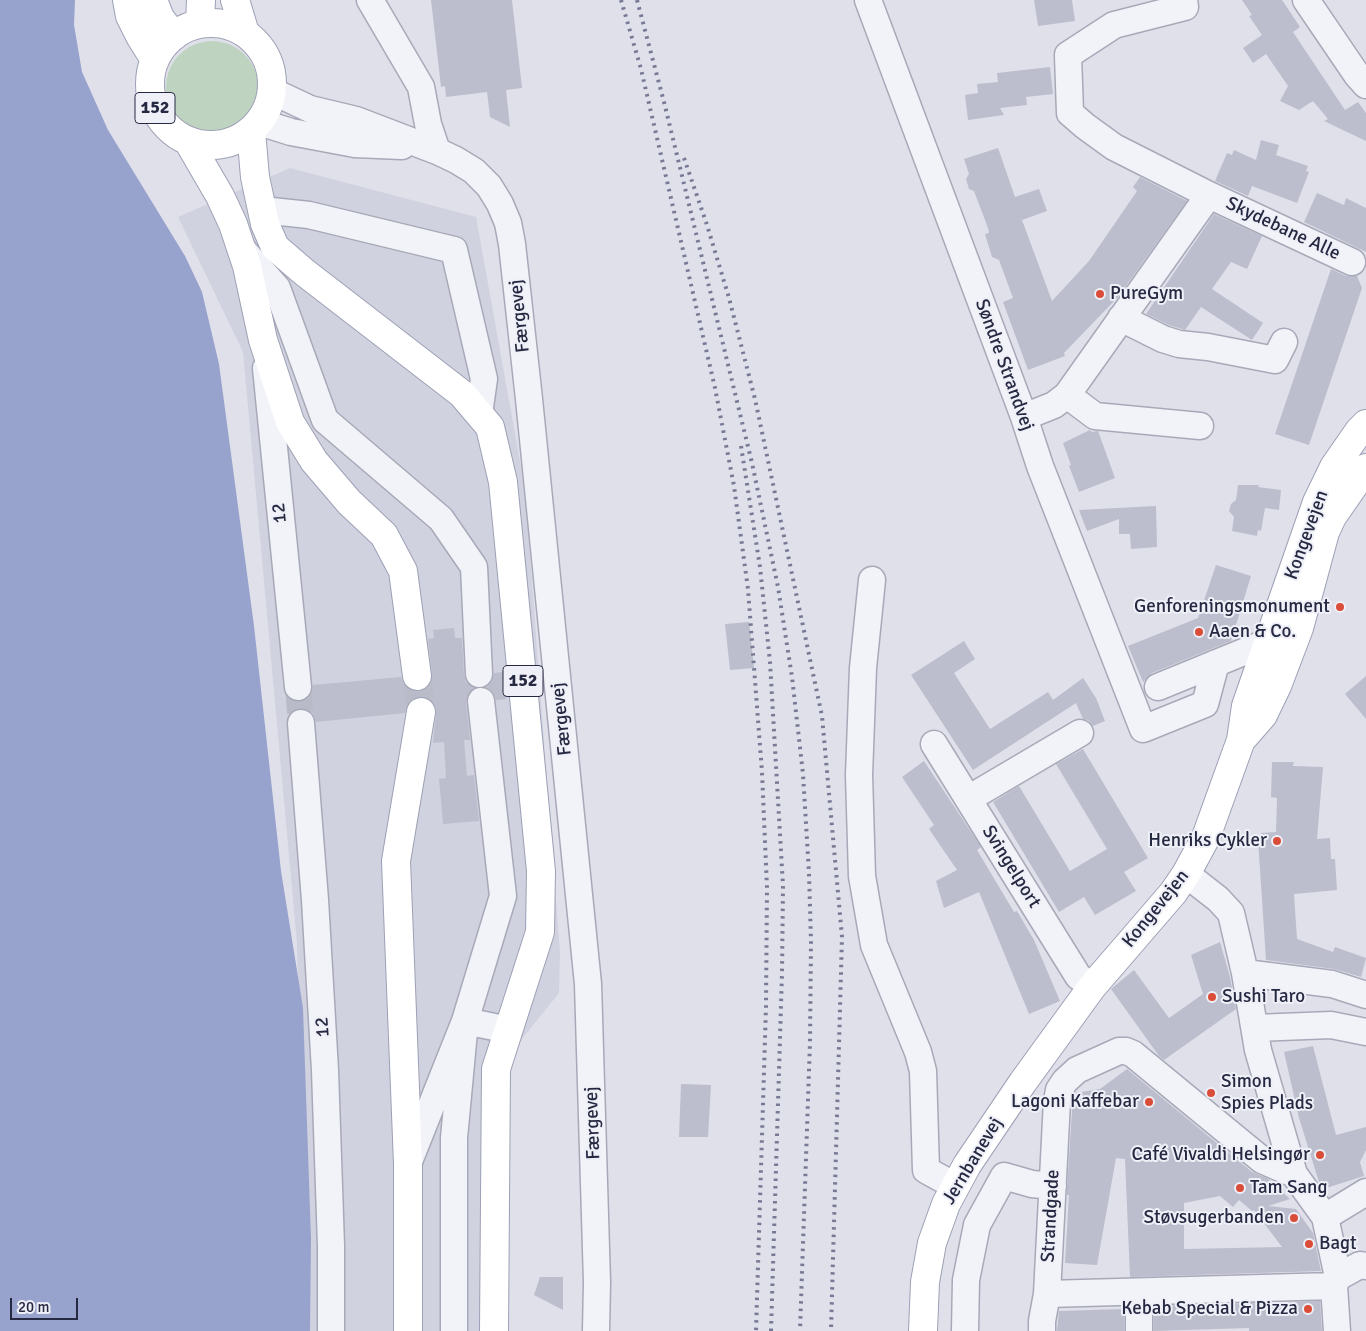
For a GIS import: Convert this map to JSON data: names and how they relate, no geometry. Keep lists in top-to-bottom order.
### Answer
{
  "streets": {
    "main road": ["152", "Kongevejen", "Jernbanevej"],
    "street": [
      "Skydebane Alle",
      "Færgevej",
      "Søndre Strandvej",
      "12",
      "Svingelport",
      "Strandgade"
    ]
  },
  "crossings": [
    ["152", "Færgevej"],
    ["152", "12"],
    ["Skydebane Alle", "Søndre Strandvej"],
    ["Kongevejen", "Svingelport"],
    ["Kongevejen", "Jernbanevej"],
    ["Svingelport", "Jernbanevej"]
  ],
  "places": [
    "PureGym",
    "Genforeningsmonument",
    "Aaen & Co.",
    "Henriks Cykler",
    "Sushi Taro",
    "Simon Spies Plads",
    "Lagoni Kaffebar",
    "Café Vivaldi Helsingør",
    "Tam Sang",
    "Støvsugerbanden",
    "Bagt",
    "Kebab Special & Pizza"
  ],
  "scale_bar": "20 m"
}
